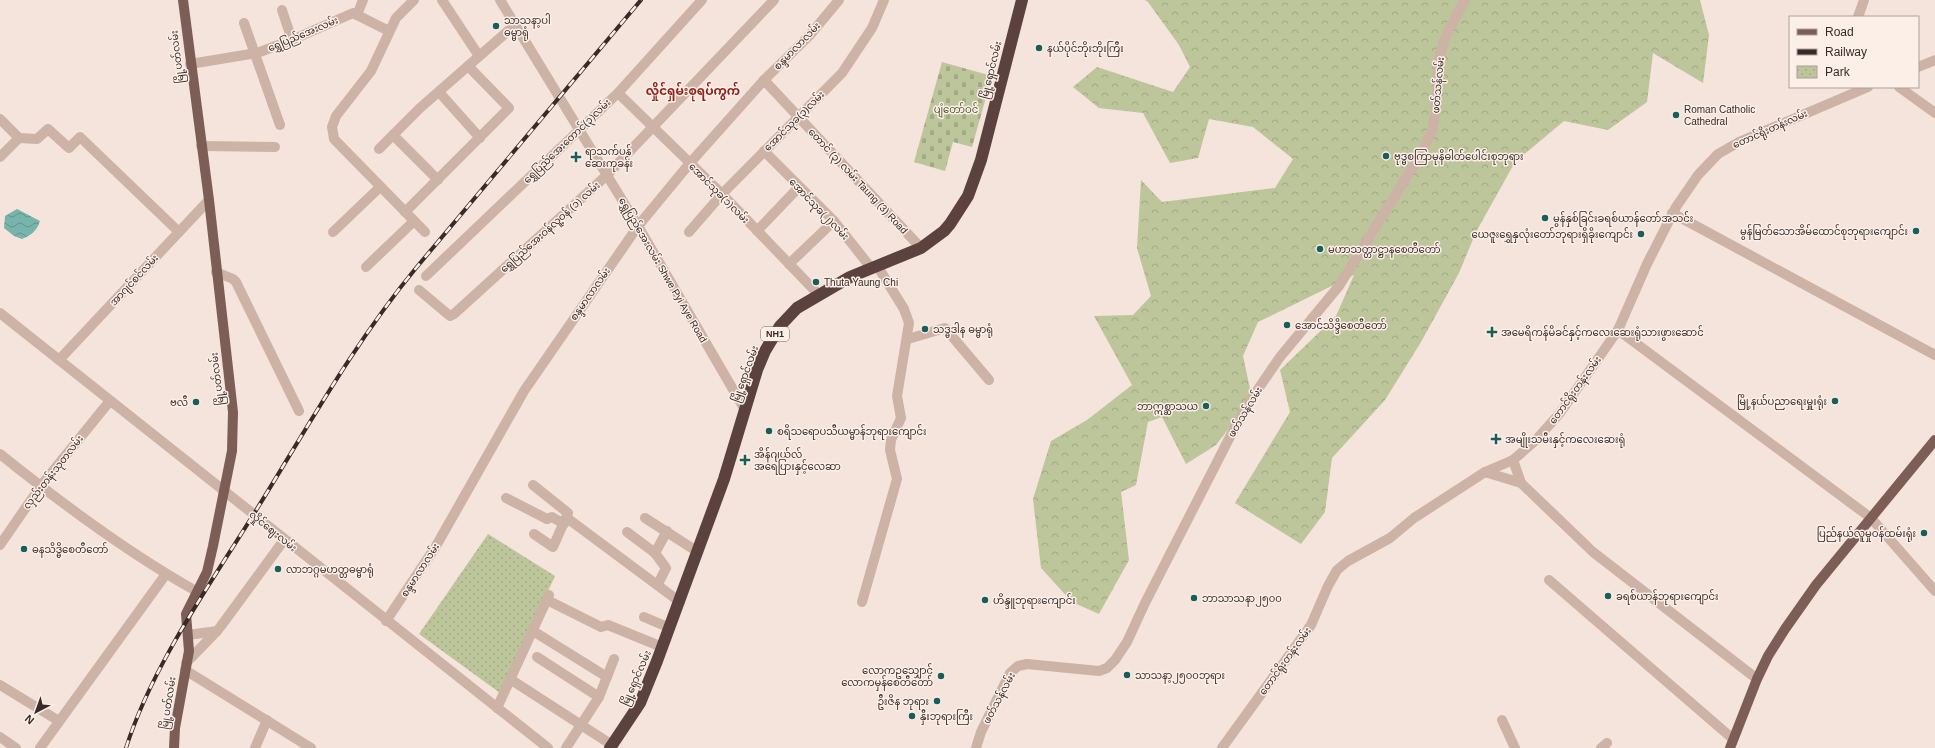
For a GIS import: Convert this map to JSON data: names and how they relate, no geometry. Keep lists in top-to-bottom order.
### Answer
{
  "streets": {
    "highway": ["မြို့ရှောင်လမ်း", "NH1"],
    "main road": ["မြို့ပတ်လမ်း"],
    "street": [
      "ရွှေပြည်အေးလမ်း",
      "စန္ဒမာလာလမ်း",
      "ဖတ်သန်လမ်း",
      "အောင်သုခ(၃)လမ်း",
      "တောင်ရိုးတန်းလမ်း",
      "ရွှေပြည်အေးတောင်(၃)လမ်း",
      "တောင် (၃) လမ်း Taung (3) Road",
      "အောင်သုခ(၁)လမ်း",
      "အောင်သုခ(၂)လမ်း",
      "ရွှေပြည်အေးဝန်လူ့ဝန် (၁) လမ်း",
      "ရွှေပြည်အေးလမ်း Shwe Pyi Aye Road",
      "အာဂျင်စင်လမ်း",
      "လှည်းတန်းသုတလမ်း",
      "လှိုင်ဈေးလမ်း"
    ]
  },
  "crossings": [
    ["ရွှေပြည်အေးလမ်း", "မြို့ပတ်လမ်း"],
    ["စန္ဒမာလာလမ်း", "တောင် (၃) လမ်း Taung (3) Road"],
    ["စန္ဒမာလာလမ်း", "အောင်သုခ(၁)လမ်း"],
    ["စန္ဒမာလာလမ်း", "ရွှေပြည်အေးလမ်း Shwe Pyi Aye Road"],
    ["စန္ဒမာလာလမ်း", "လှိုင်ဈေးလမ်း"],
    ["မြို့ပတ်လမ်း", "အာဂျင်စင်လမ်း"],
    ["မြို့ပတ်လမ်း", "လှိုင်ဈေးလမ်း"],
    ["မြို့ရှောင်လမ်း", "တောင် (၃) လမ်း Taung (3) Road"],
    ["မြို့ရှောင်လမ်း", "အောင်သုခ(၁)လမ်း"],
    ["မြို့ရှောင်လမ်း", "အောင်သုခ(၂)လမ်း"],
    ["မြို့ရှောင်လမ်း", "ရွှေပြည်အေးလမ်း Shwe Pyi Aye Road"],
    ["အောင်သုခ(၃)လမ်း", "တောင် (၃) လမ်း Taung (3) Road"],
    ["အောင်သုခ(၃)လမ်း", "အောင်သုခ(၁)လမ်း"],
    ["အောင်သုခ(၃)လမ်း", "အောင်သုခ(၂)လမ်း"],
    ["ရွှေပြည်အေးတောင်(၃)လမ်း", "အောင်သုခ(၁)လမ်း"],
    ["ရွှေပြည်အေးတောင်(၃)လမ်း", "ရွှေပြည်အေးလမ်း Shwe Pyi Aye Road"],
    ["အောင်သုခ(၁)လမ်း", "ရွှေပြည်အေးဝန်လူ့ဝန် (၁) လမ်း"],
    ["ရွှေပြည်အေးဝန်လူ့ဝန် (၁) လမ်း", "ရွှေပြည်အေးလမ်း Shwe Pyi Aye Road"],
    ["အာဂျင်စင်လမ်း", "လှိုင်ဈေးလမ်း"],
    ["လှည်းတန်းသုတလမ်း", "လှိုင်ဈေးလမ်း"]
  ],
  "districts": ["လှိုင်ရှမ်းစုရပ်ကွက်"],
  "parks": ["ပျံတော်ဝင်"],
  "places": {
    "other": [
      "သာသနာ့ပါ ဓမ္မာရုံ",
      "နယ်ပိုင်ဘိုးဘိုးကြီး",
      "Roman Catholic Cathedral",
      "ဗုဒ္ဓစကြာမုနိဓါတ်ပေါင်းစုဘုရား",
      "မွန်နှစ်ခြင်းခရစ်ယာန်တော်အသင်း",
      "မွန်မြတ်သောအိမ်ထောင်စုဘုရားကျောင်း",
      "ယေဇူးရွှေနှလုံးတော်ဘုရားရှိခိုးကျောင်း",
      "မဟာသတ္တာဋ္ဌာနစေတီတော်",
      "Thuta Yaung Chi",
      "အောင်သိဒ္ဒိစေတီတော်",
      "သဒ္ဓဒါန ဓမ္မာရုံ",
      "မြို့နယ်ပညာရေးမှူးရုံး",
      "ဗလီ",
      "ဘာဣစ္ဆာသယ",
      "စရိသရောပသီယမ္မာန်ဘုရားကျောင်း",
      "ပြည်နယ်လူမှုဝန်ထမ်းရုံး",
      "ဓနသိဒ္ဓိစေတီတော်",
      "လာဘဂ္ဂမဟတ္တဓမ္မာရုံ",
      "ခရစ်ယာန်ဘုရားကျောင်း",
      "ဘာသာသနာ၂၅၀၀",
      "ဟိန္ဒူဘုရားကျောင်း",
      "သာသနာ့၂၅၀၀ဘုရား",
      "လောကဥသျှောင် လောကမှန်စေတီတော်",
      "ဦးဇိန ဘုရား",
      "နှီးဘုရားကြီး"
    ],
    "health": [
      "ရာသက်ပန် ဆေးကုခန်း",
      "အမေရိကန်မိခင်နှင့်ကလေးဆေးရုံသားဖွားဆောင်",
      "အမျိုးသမီးနှင့်ကလေးဆေးရုံ",
      "အိန်ဂျယ်လ် အရေပြားနှင့်လေဆာ"
    ]
  },
  "legend": ["Road", "Railway", "Park"],
  "north": "bottom left"
}
